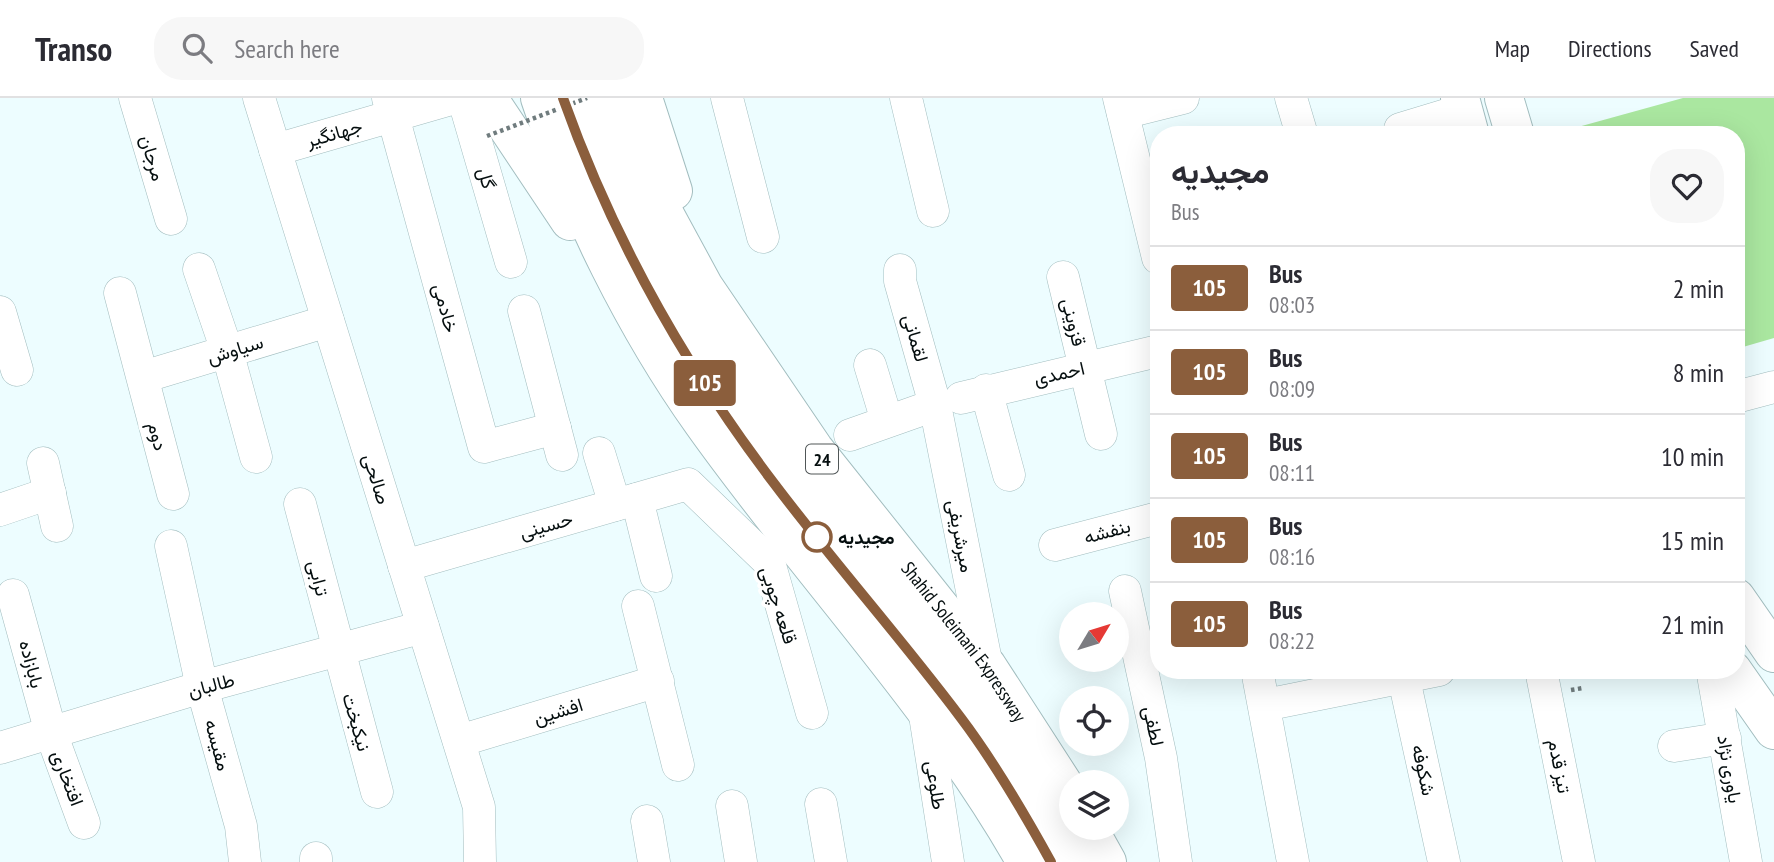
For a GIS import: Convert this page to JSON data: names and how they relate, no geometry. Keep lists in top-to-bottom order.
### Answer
{
  "streets": {
    "main road": ["24", "Shahid Soleimani Expressway"],
    "street": [
      "جهانگیر",
      "مرجان",
      "گل",
      "خادمی",
      "قزوینی",
      "لقمانی",
      "سیاوش",
      "احمدی",
      "دوم",
      "صالحی",
      "حسینی",
      "بنفشه",
      "میرشریفی",
      "ترابی",
      "قلعه چوبی",
      "بابازاده",
      "طالبان",
      "افشین",
      "نیکبخت",
      "لطفی",
      "مقیسه",
      "تیز قدم",
      "یاوری نژاد",
      "شکوفه",
      "افتخاری",
      "طلوعی"
    ]
  },
  "crossings": [
    ["جهانگیر", "گل"],
    ["جهانگیر", "خادمی"],
    ["جهانگیر", "صالحی"],
    ["گل", "خادمی"],
    ["قزوینی", "احمدی"],
    ["لقمانی", "احمدی"],
    ["لقمانی", "میرشریفی"],
    ["سیاوش", "دوم"],
    ["سیاوش", "صالحی"],
    ["احمدی", "میرشریفی"],
    ["صالحی", "حسینی"],
    ["صالحی", "طالبان"],
    ["صالحی", "افشین"],
    ["حسینی", "قلعه چوبی"],
    ["میرشریفی", "Shahid Soleimani Expressway"],
    ["ترابی", "طالبان"],
    ["ترابی", "نیکبخت"],
    ["بابازاده", "طالبان"],
    ["بابازاده", "افتخاری"],
    ["طالبان", "نیکبخت"],
    ["طالبان", "مقیسه"],
    ["طالبان", "افتخاری"]
  ],
  "places": ["مجیدیه"],
  "lines": ["bus line 105"],
  "north": "top right",
  "page": {
    "header": "Transo",
    "search": "Search here",
    "nav": ["Map", "Directions", "Saved"],
    "on_map": "105",
    "heading": ["مجیدیه", "Bus"],
    "list": [
      {
        "mark": "105",
        "name": "Bus",
        "note": "08:03",
        "value": "2 min"
      },
      {
        "mark": "105",
        "name": "Bus",
        "note": "08:09",
        "value": "8 min"
      },
      {
        "mark": "105",
        "name": "Bus",
        "note": "08:11",
        "value": "10 min"
      },
      {
        "mark": "105",
        "name": "Bus",
        "note": "08:16",
        "value": "15 min"
      },
      {
        "mark": "105",
        "name": "Bus",
        "note": "08:22",
        "value": "21 min"
      }
    ]
  }
}
